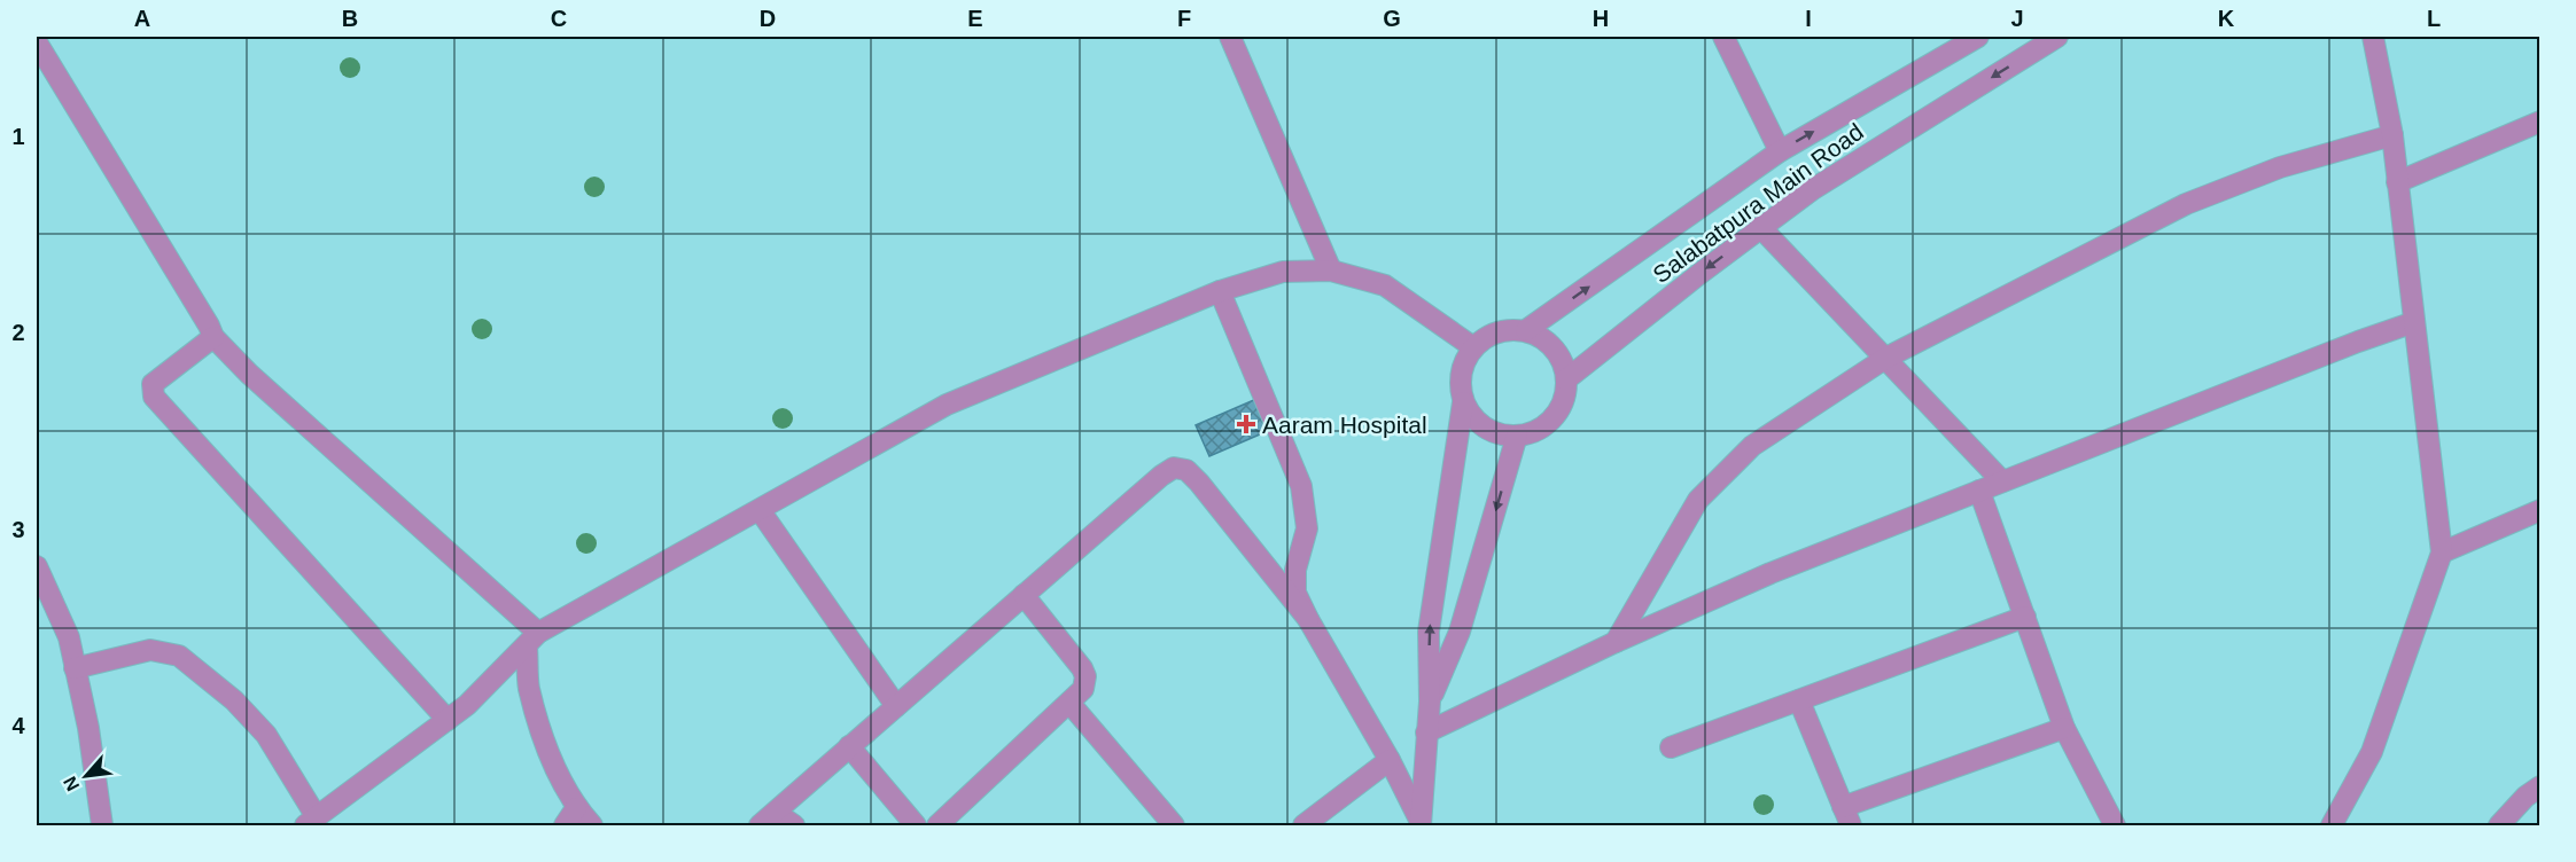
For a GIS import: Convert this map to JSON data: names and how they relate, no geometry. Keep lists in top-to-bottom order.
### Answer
{
  "streets": {
    "street": ["Salabatpura Main Road"]
  },
  "places": {
    "health": ["Aaram Hospital"]
  },
  "north": "bottom left",
  "grid": {
    "columns": [
      "A",
      "B",
      "C",
      "D",
      "E",
      "F",
      "G",
      "H",
      "I",
      "J",
      "K",
      "L"
    ],
    "rows": [
      "1",
      "2",
      "3",
      "4"
    ]
  }
}
